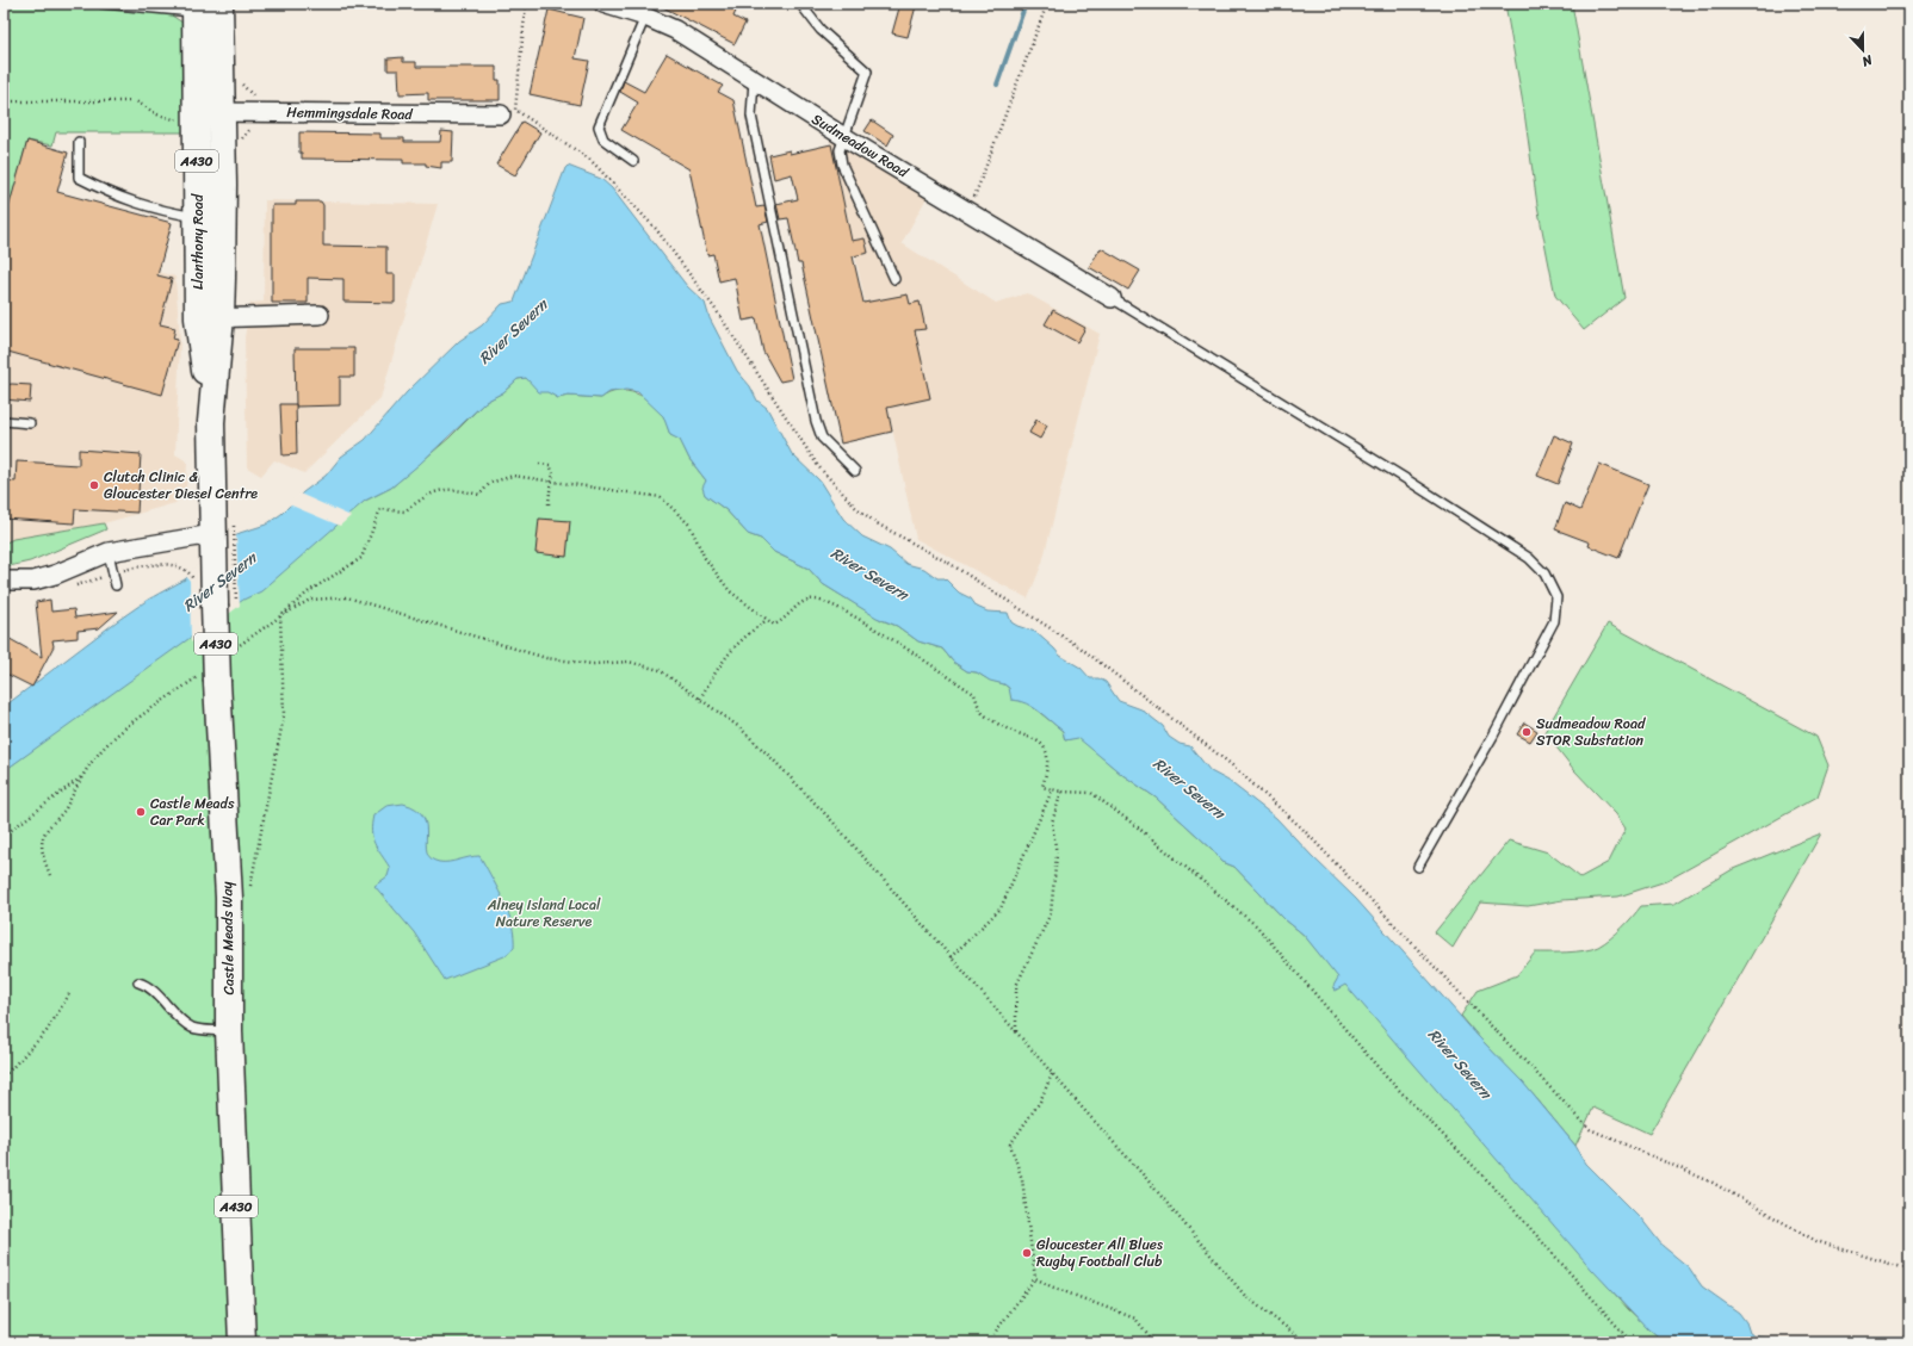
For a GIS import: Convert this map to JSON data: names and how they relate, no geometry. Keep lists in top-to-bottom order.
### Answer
{
  "streets": {
    "main road": ["A430", "Llanthony Road", "Castle Meads Way"],
    "street": ["Hemmingsdale Road", "Sudmeadow Road"]
  },
  "crossings": [
    ["Hemmingsdale Road", "Llanthony Road"],
    ["Llanthony Road", "Castle Meads Way"]
  ],
  "water": ["River Severn"],
  "parks": ["Alney Island Local Nature Reserve"],
  "places": [
    "Clutch Clinic & Gloucester Diesel Centre",
    "Sudmeadow Road STOR Substation",
    "Castle Meads Car Park",
    "Gloucester All Blues Rugby Football Club"
  ],
  "north": "bottom"
}
